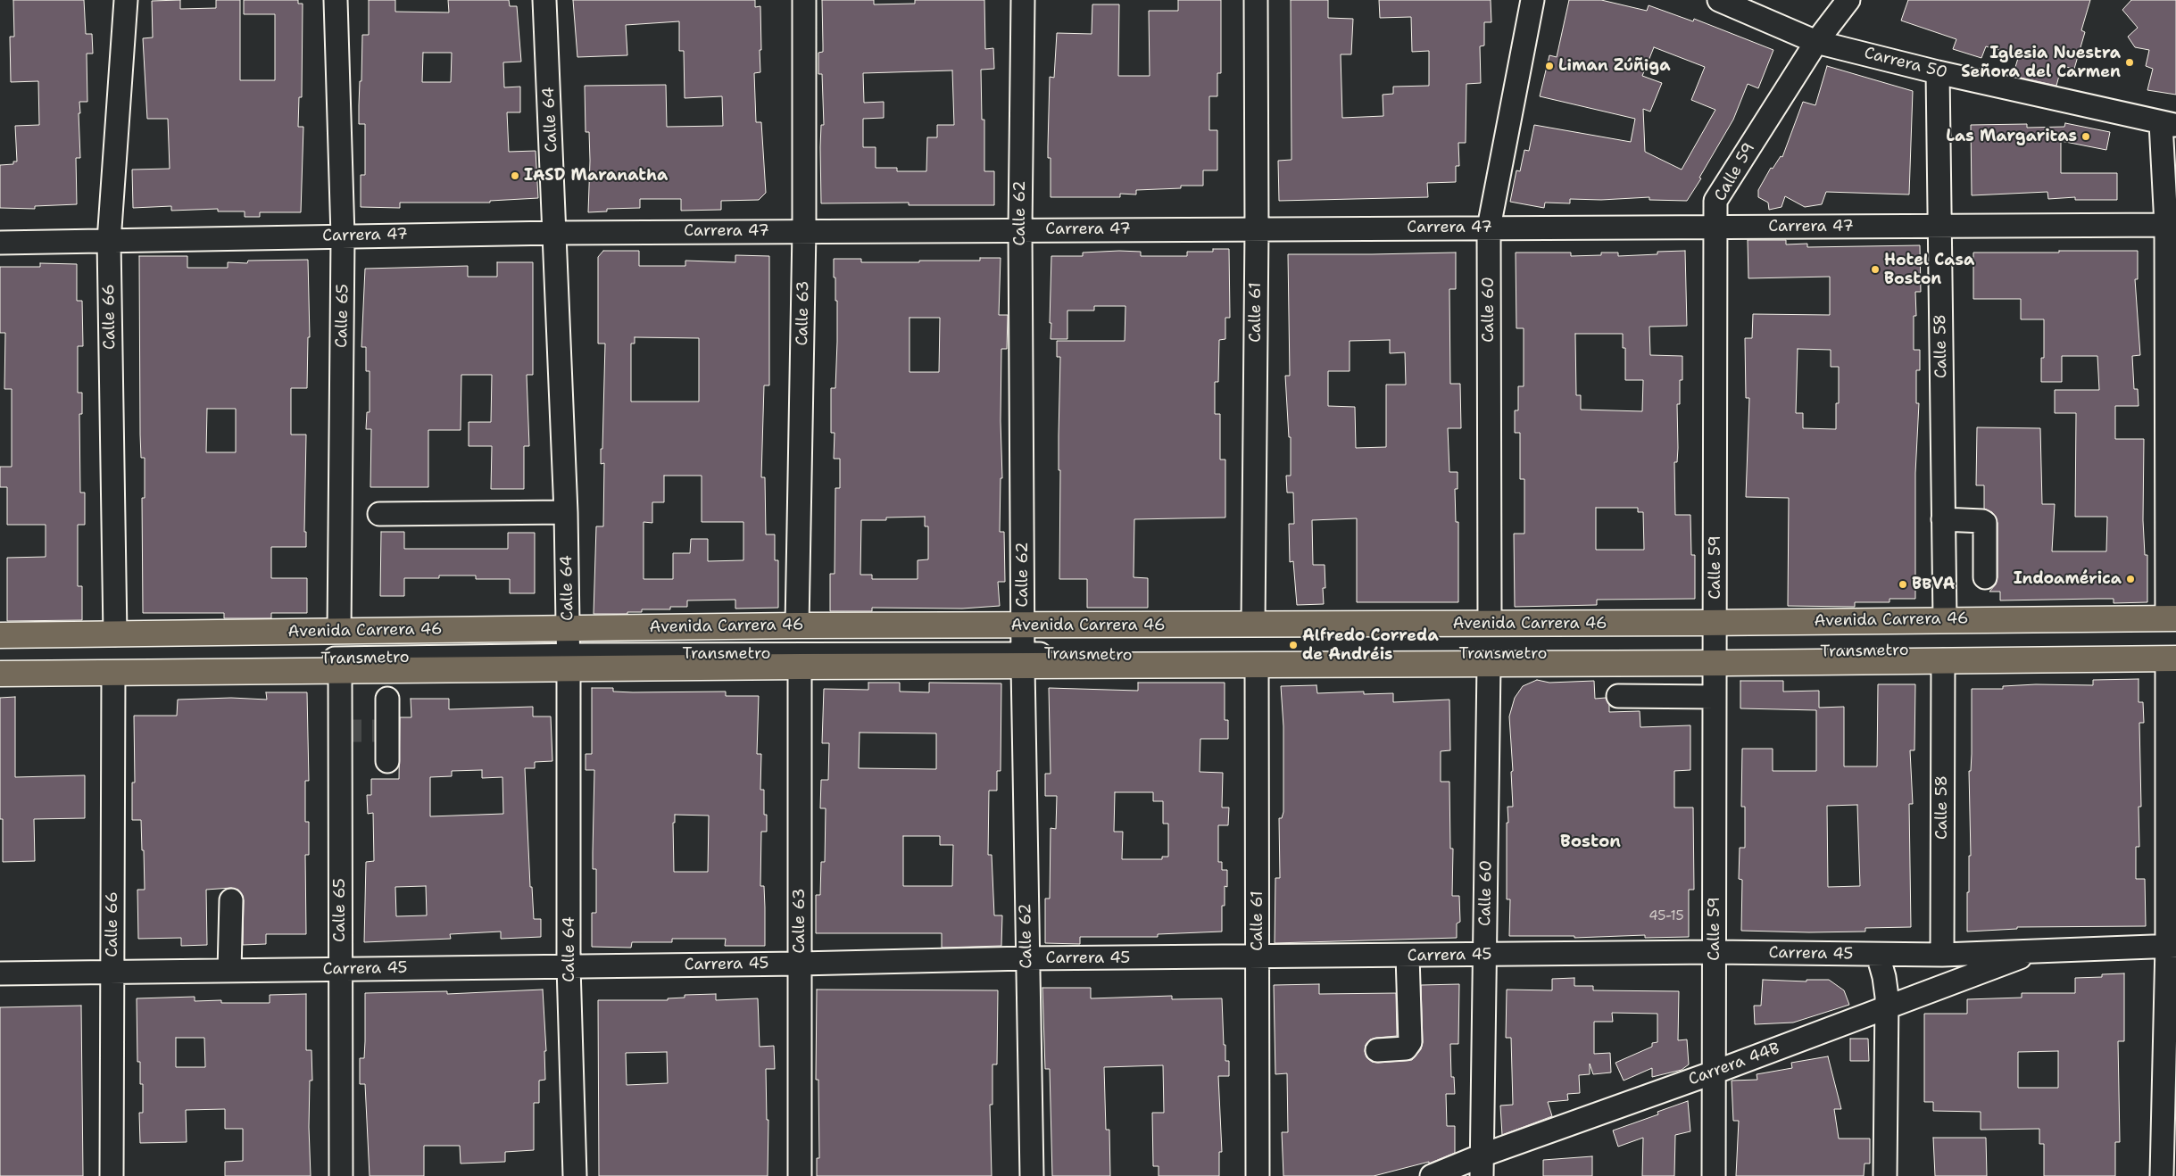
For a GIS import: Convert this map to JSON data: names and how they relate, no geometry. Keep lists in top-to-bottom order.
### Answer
{
  "streets": {
    "main road": ["Avenida Carrera 46"],
    "street": [
      "Carrera 50",
      "Calle 64",
      "Calle 59",
      "Calle 62",
      "Carrera 47",
      "Calle 60",
      "Calle 61",
      "Calle 63",
      "Calle 65",
      "Calle 66",
      "Calle 58",
      "Transmetro",
      "Carrera 45",
      "Carrera 44B"
    ]
  },
  "crossings": [
    ["Carrera 50", "Calle 59"],
    ["Carrera 50", "Calle 58"],
    ["Calle 64", "Carrera 47"],
    ["Calle 64", "Avenida Carrera 46"],
    ["Calle 64", "Transmetro"],
    ["Calle 64", "Carrera 45"],
    ["Calle 59", "Carrera 47"],
    ["Calle 59", "Avenida Carrera 46"],
    ["Calle 59", "Transmetro"],
    ["Calle 59", "Carrera 45"],
    ["Calle 59", "Carrera 44B"],
    ["Calle 62", "Carrera 47"],
    ["Calle 62", "Avenida Carrera 46"],
    ["Calle 62", "Transmetro"],
    ["Calle 62", "Carrera 45"],
    ["Carrera 47", "Calle 60"],
    ["Carrera 47", "Calle 61"],
    ["Carrera 47", "Calle 63"],
    ["Carrera 47", "Calle 65"],
    ["Carrera 47", "Calle 66"],
    ["Carrera 47", "Calle 58"],
    ["Calle 60", "Avenida Carrera 46"],
    ["Calle 60", "Carrera 45"],
    ["Calle 60", "Carrera 44B"],
    ["Calle 61", "Avenida Carrera 46"],
    ["Calle 61", "Carrera 45"],
    ["Calle 63", "Avenida Carrera 46"],
    ["Calle 63", "Carrera 45"],
    ["Calle 65", "Avenida Carrera 46"],
    ["Calle 65", "Carrera 45"],
    ["Calle 66", "Avenida Carrera 46"],
    ["Calle 66", "Carrera 45"],
    ["Calle 58", "Avenida Carrera 46"],
    ["Calle 58", "Carrera 45"],
    ["Avenida Carrera 46", "Transmetro"],
    ["Carrera 45", "Carrera 44B"]
  ],
  "districts": ["Boston"],
  "places": [
    "Iglesia Nuestra Señora del Carmen",
    "Liman Zúñiga",
    "Las Margaritas",
    "IASD Maranatha",
    "Hotel Casa Boston",
    "Indoamérica",
    "BBVA",
    "Alfredo Correda de Andréis"
  ],
  "house_numbers": ["45-15"]
}
